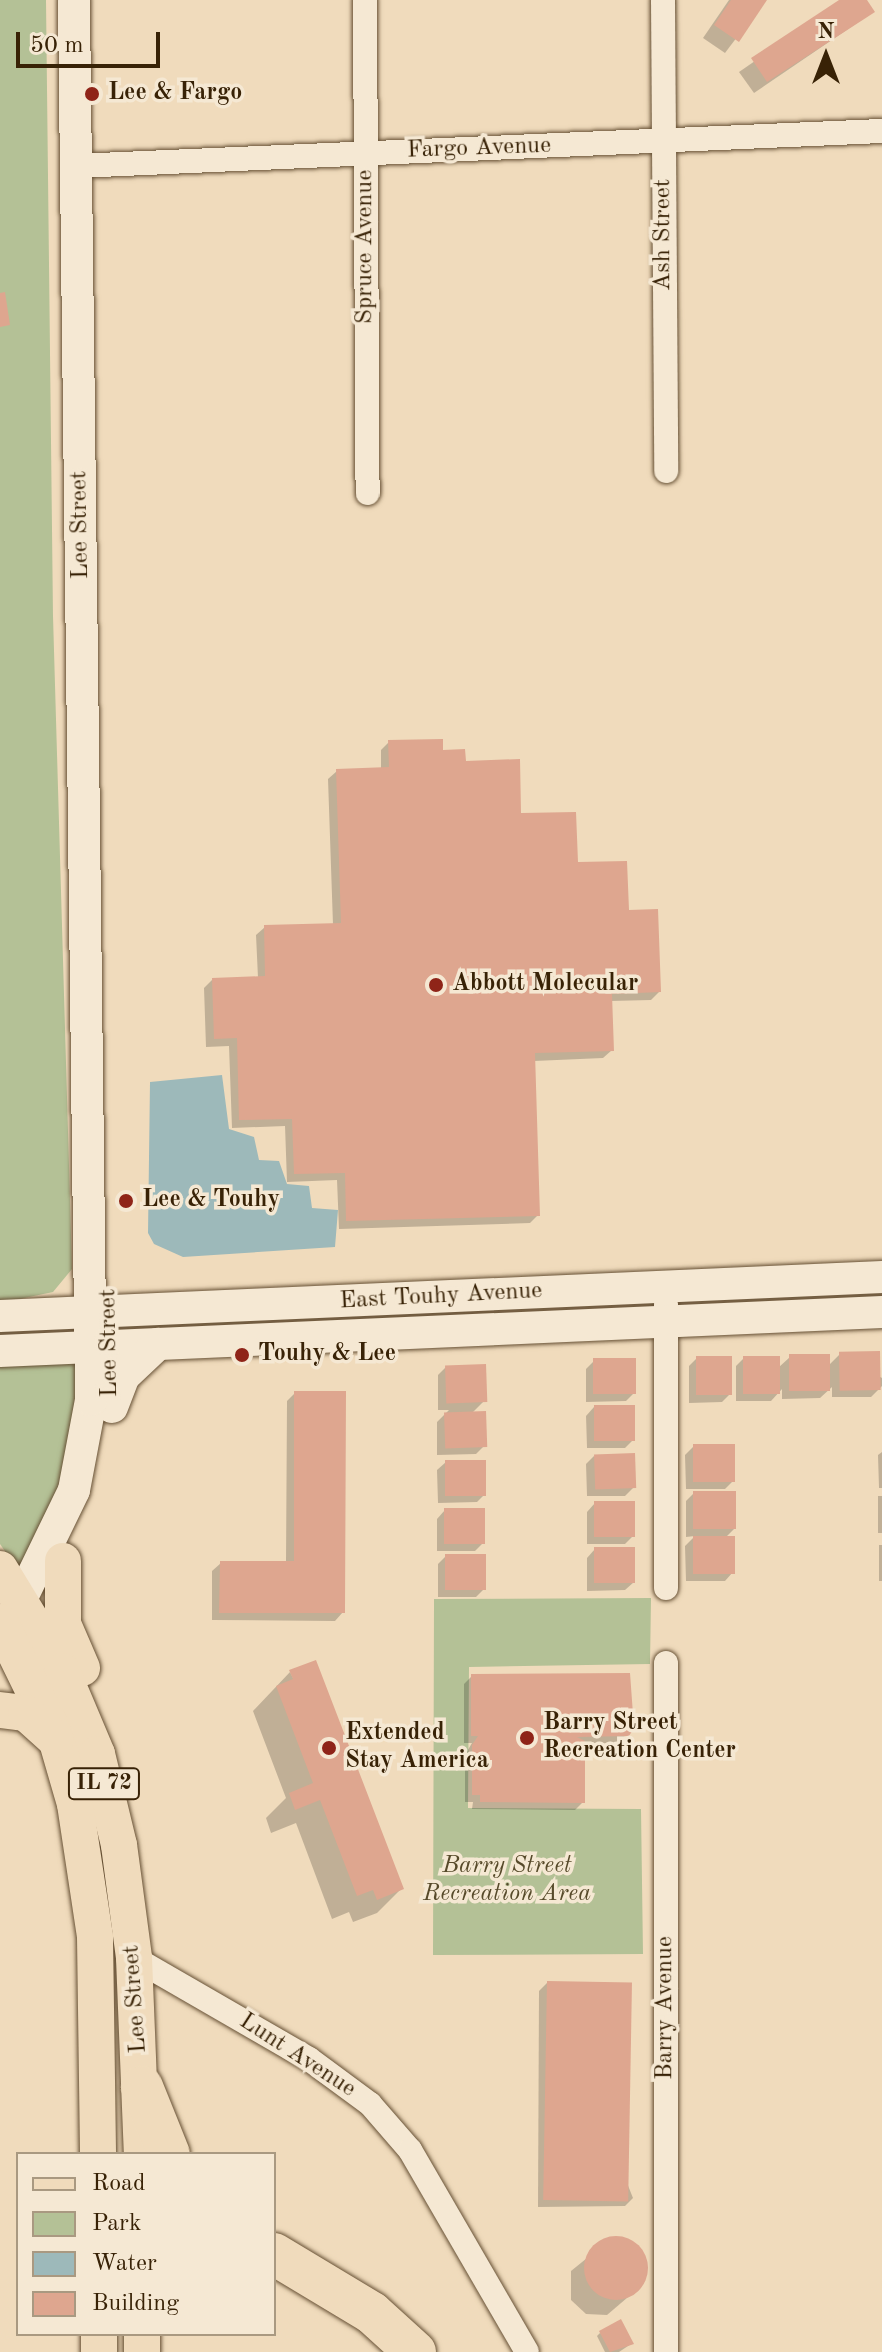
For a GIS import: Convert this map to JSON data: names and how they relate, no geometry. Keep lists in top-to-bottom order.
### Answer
{
  "streets": {
    "main road": ["Lee Street", "East Touhy Avenue", "IL 72"],
    "street": [
      "Fargo Avenue",
      "Ash Street",
      "Spruce Avenue",
      "Barry Avenue",
      "Lunt Avenue"
    ]
  },
  "crossings": [
    ["Fargo Avenue", "Ash Street"],
    ["Fargo Avenue", "Spruce Avenue"],
    ["Fargo Avenue", "Lee Street"],
    ["Lee Street", "East Touhy Avenue"],
    ["Lee Street", "IL 72"],
    ["Lee Street", "Lunt Avenue"]
  ],
  "parks": ["Barry Street Recreation Area"],
  "places": [
    "Lee & Fargo",
    "Abbott Molecular",
    "Lee & Touhy",
    "Touhy & Lee",
    "Barry Street Recreation Center",
    "Extended Stay America"
  ],
  "legend": [
    "Road",
    "Park",
    "Water",
    "Building"
  ],
  "scale_bar": "50 m",
  "north": "top"
}
